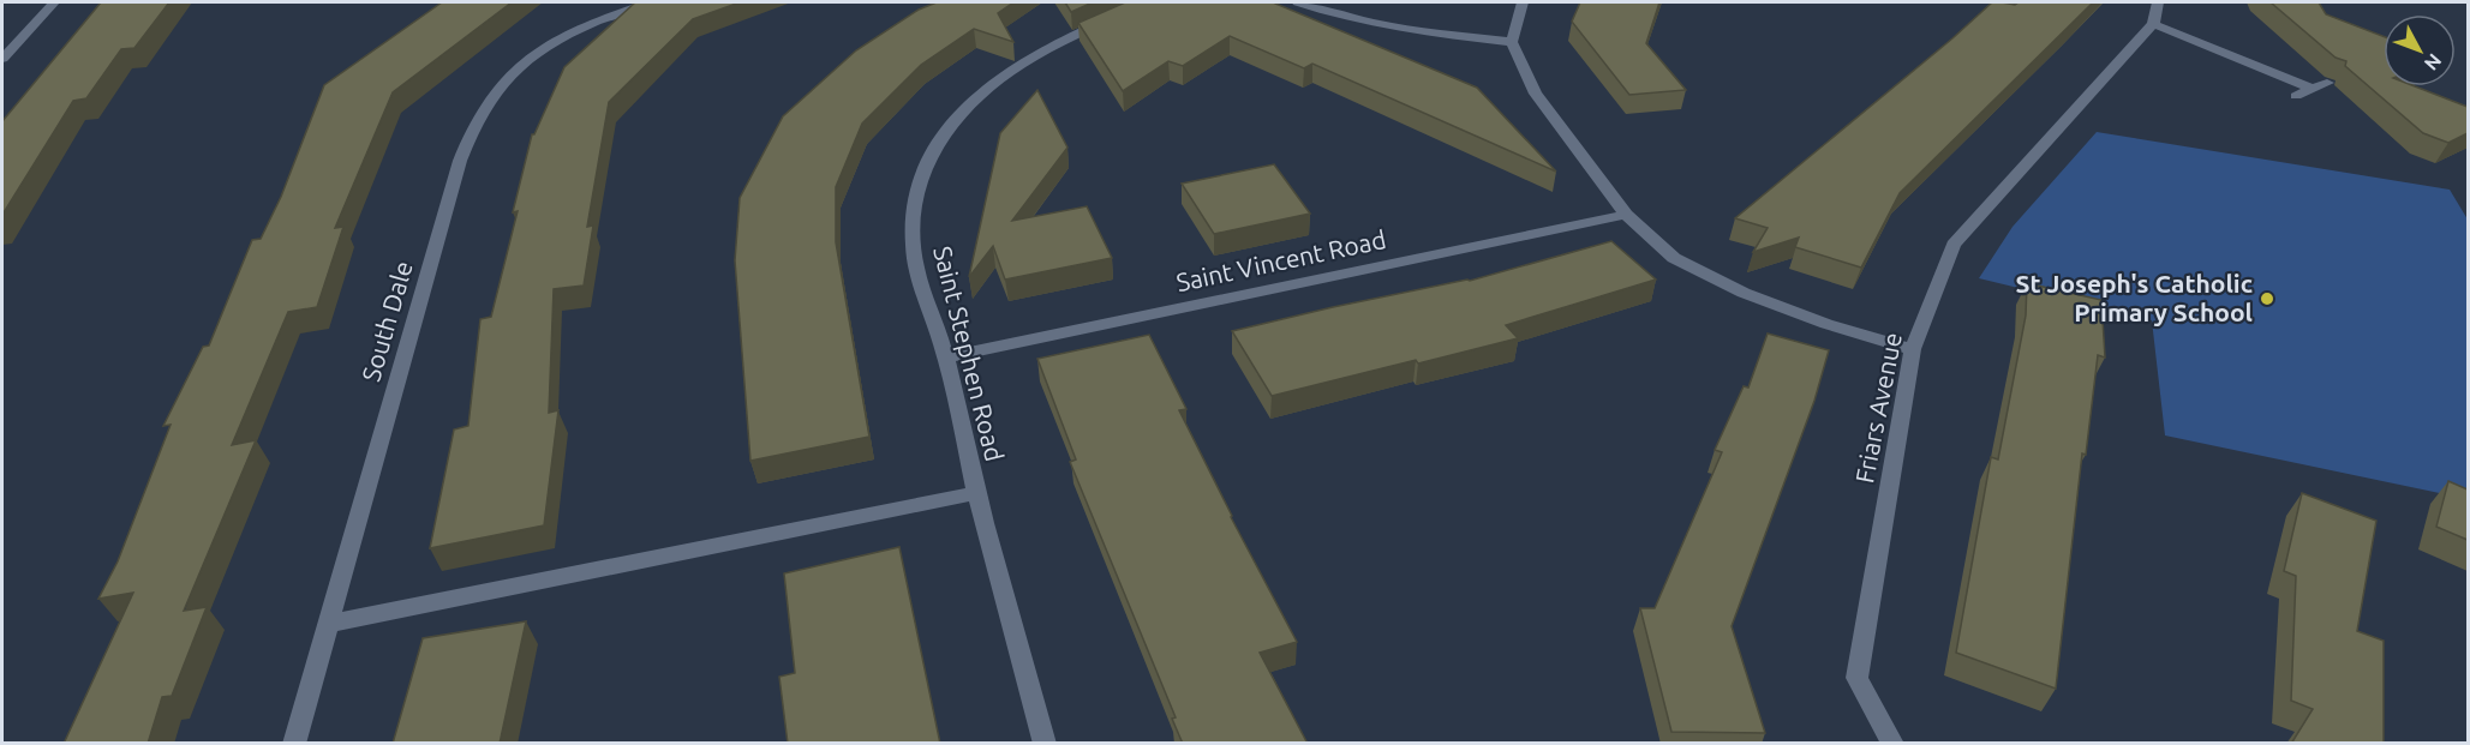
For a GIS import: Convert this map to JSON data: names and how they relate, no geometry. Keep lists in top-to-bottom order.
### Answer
{
  "streets": {
    "street": [
      "Saint Vincent Road",
      "South Dale",
      "Saint Stephen Road",
      "Friars Avenue"
    ]
  },
  "crossings": [
    ["Saint Vincent Road", "Saint Stephen Road"]
  ],
  "places": ["St Joseph's Catholic Primary School"],
  "north": "bottom right"
}
